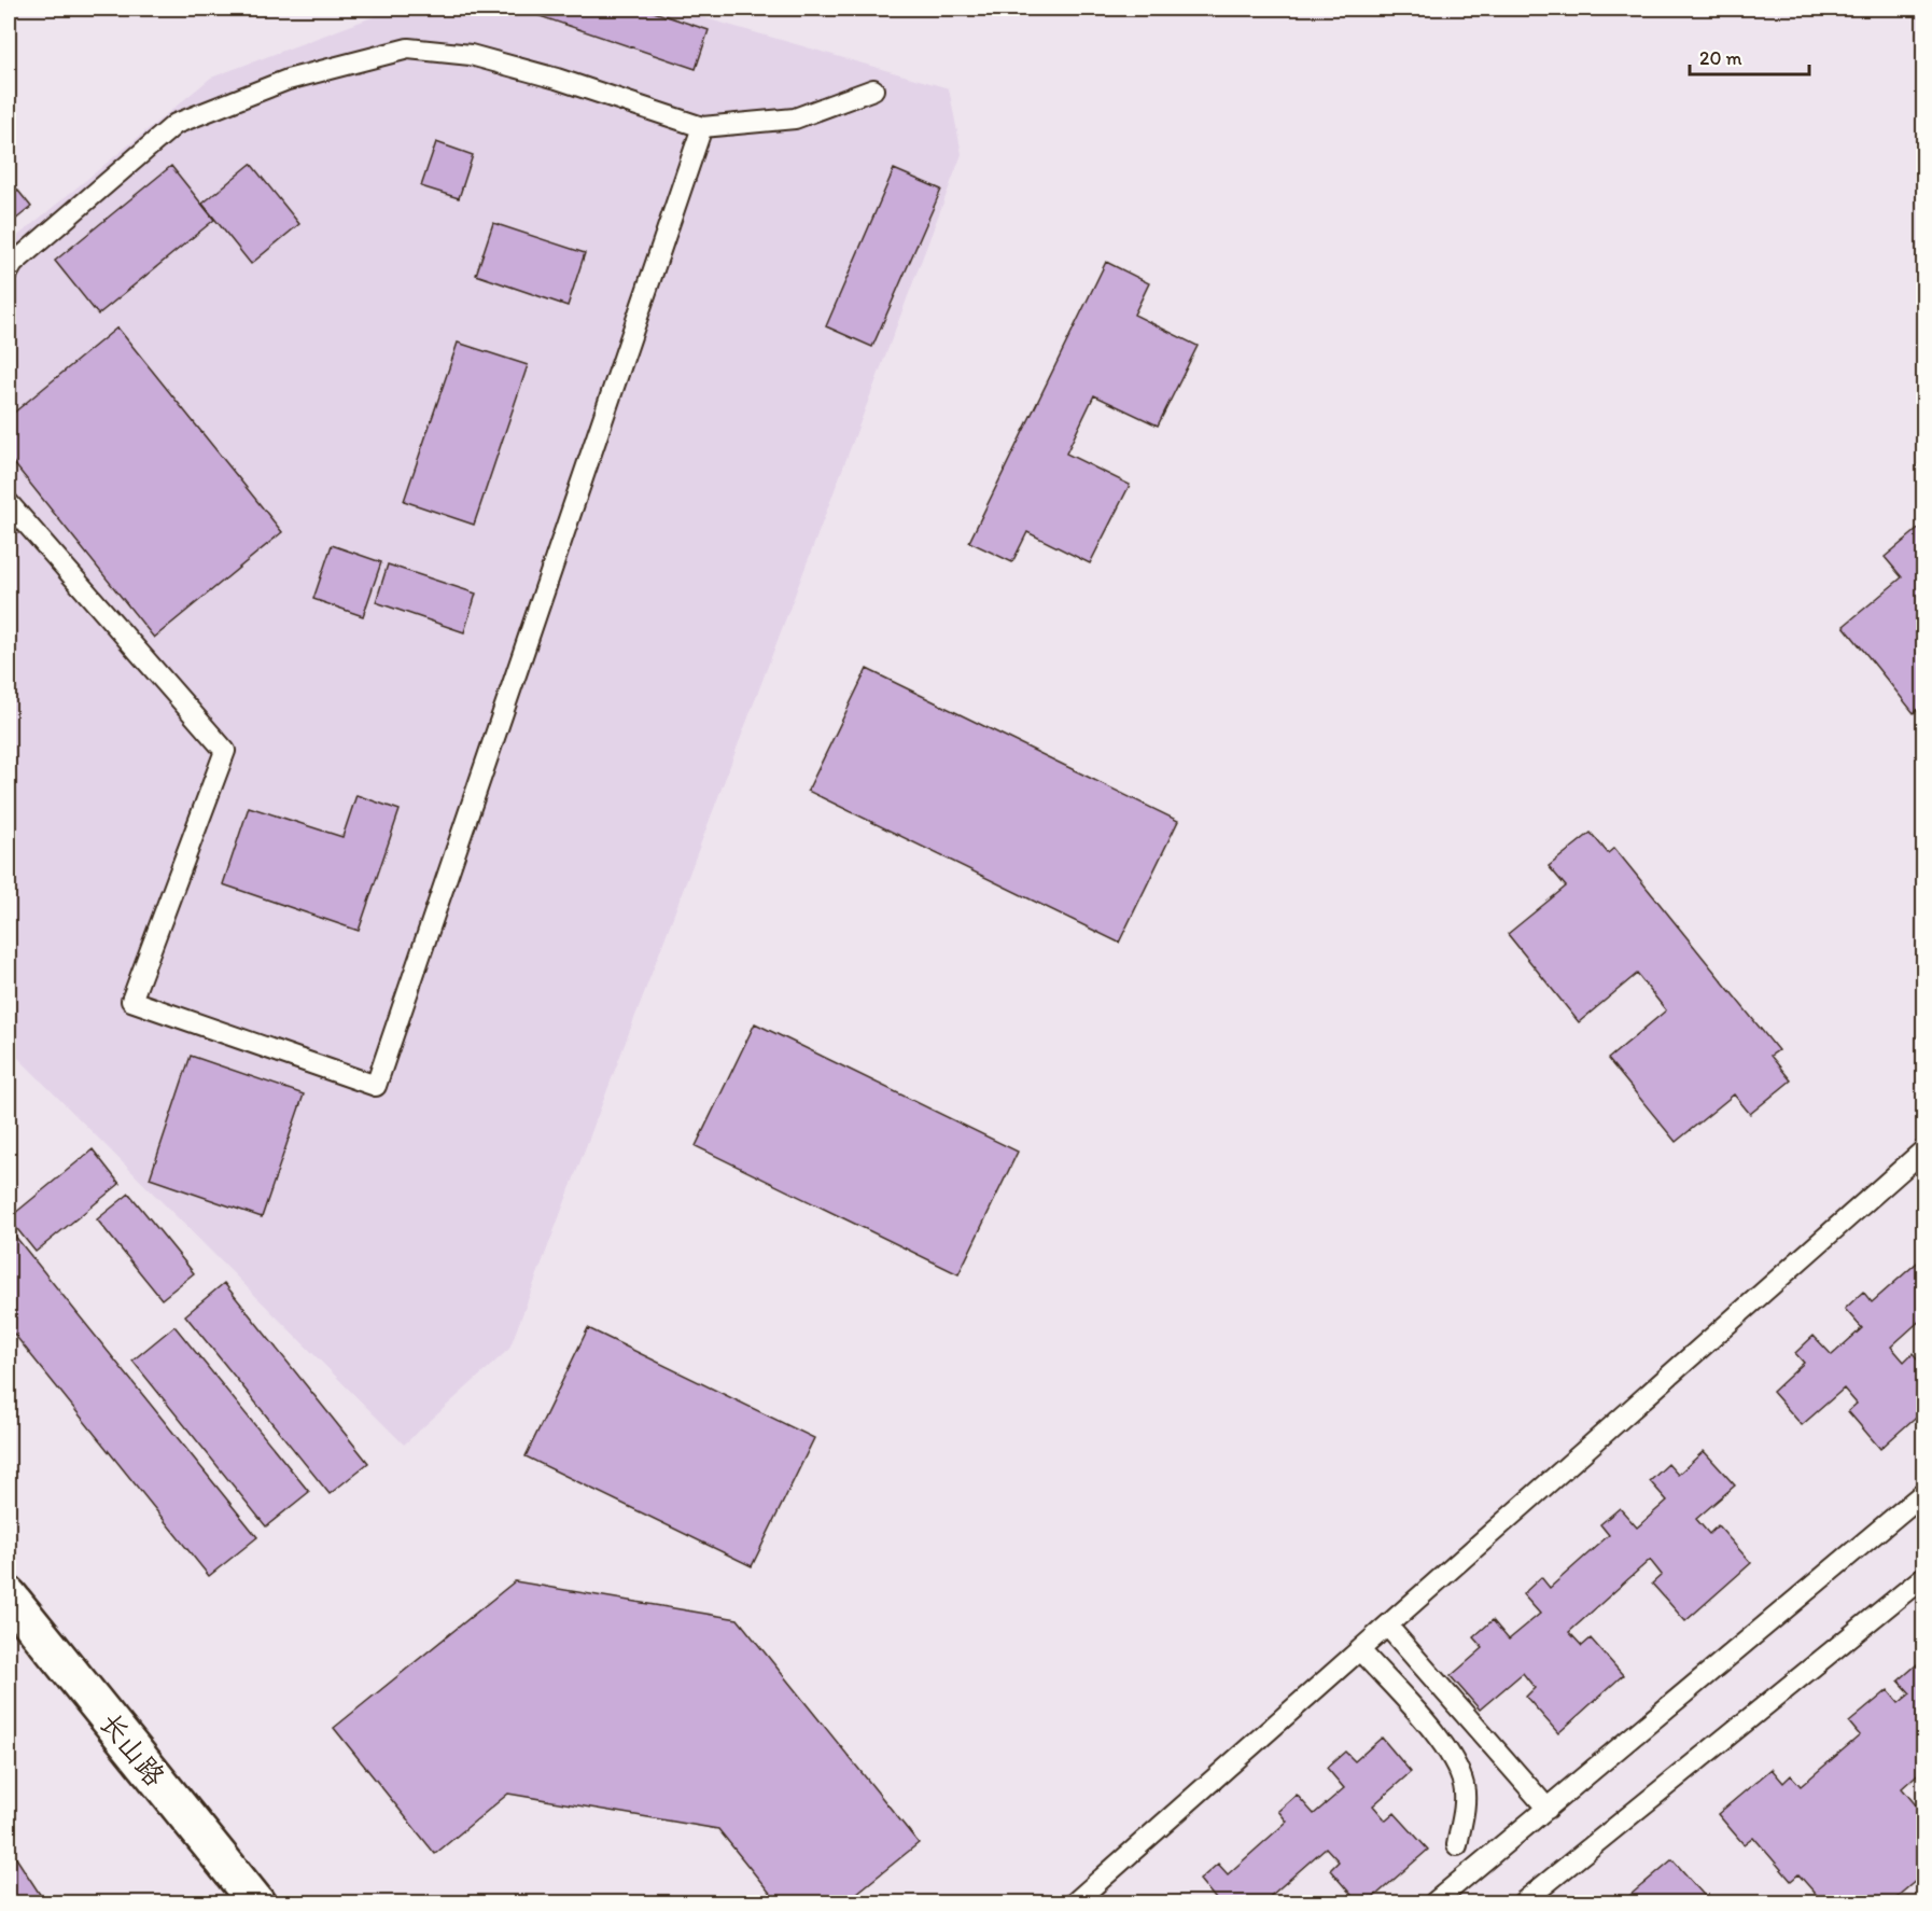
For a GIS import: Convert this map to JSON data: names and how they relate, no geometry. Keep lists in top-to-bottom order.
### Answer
{
  "streets": {
    "street": ["长山路"]
  },
  "scale_bar": "20 m"
}
